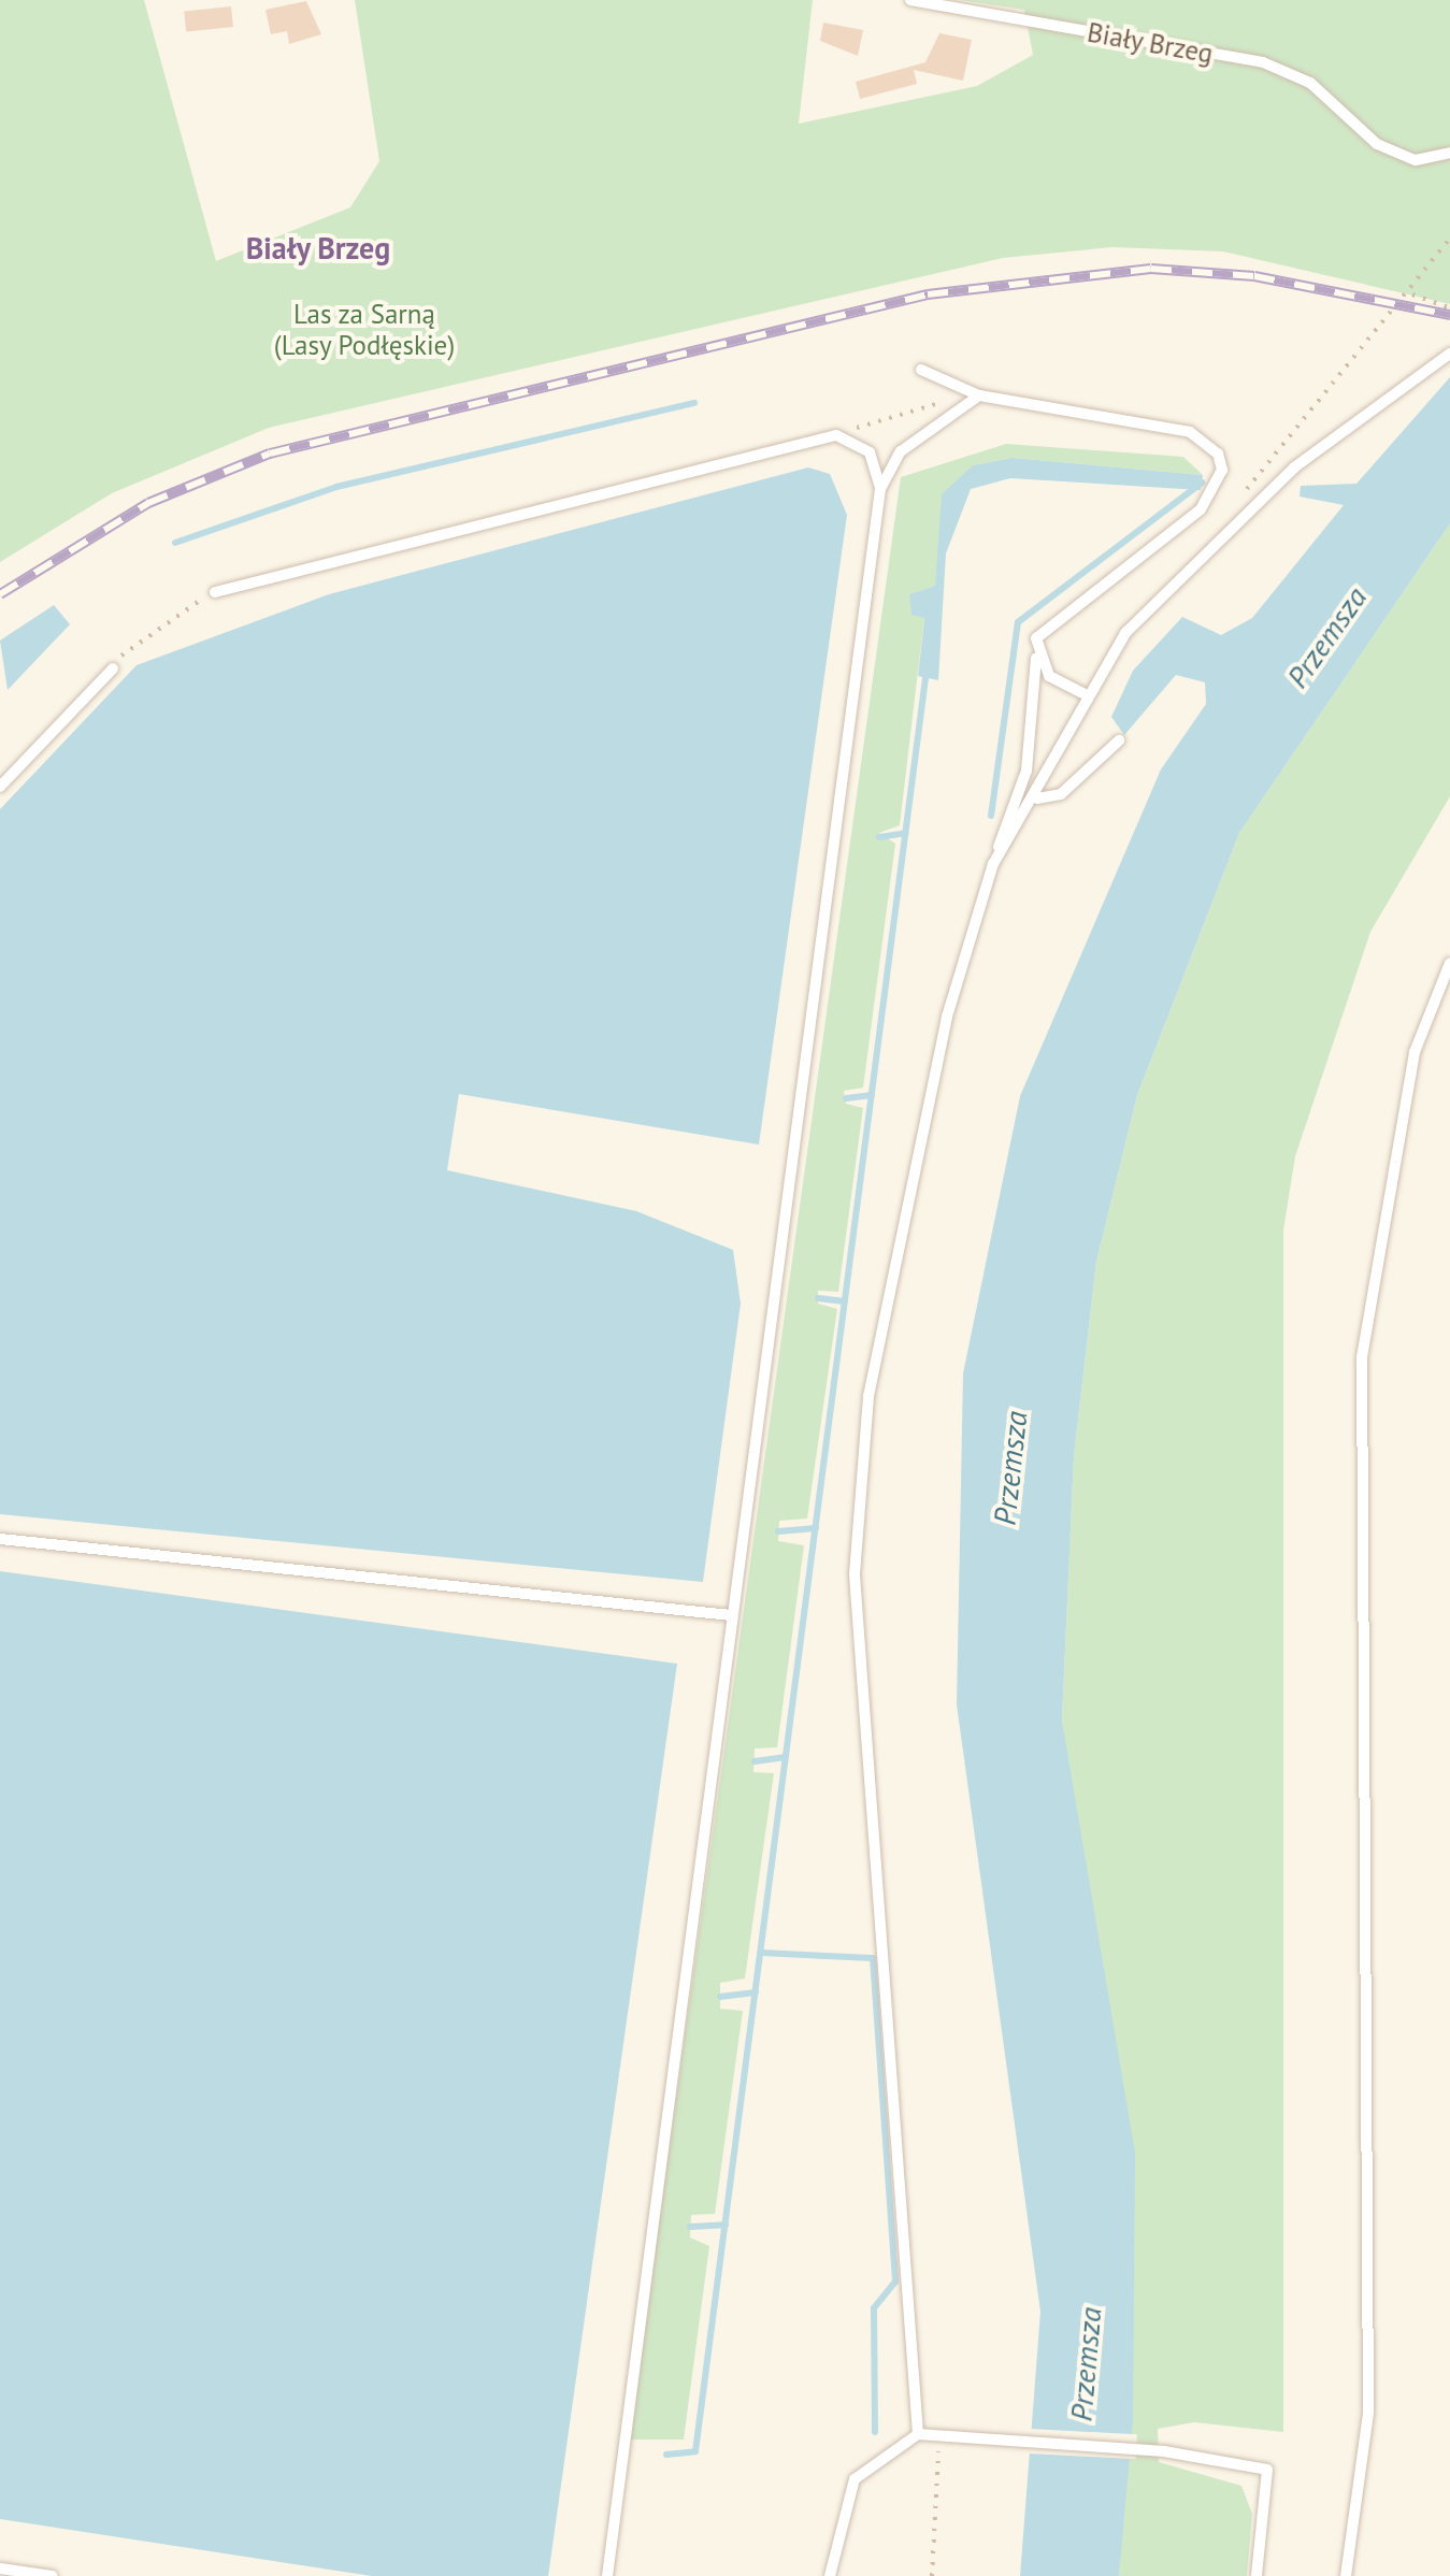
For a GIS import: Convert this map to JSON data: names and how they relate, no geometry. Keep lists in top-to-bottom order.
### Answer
{
  "streets": {
    "lane": ["Biały Brzeg"]
  },
  "districts": ["Biały Brzeg"],
  "water": ["Przemsza"],
  "parks": ["Las za Sarną (Lasy Podłęskie)"]
}
